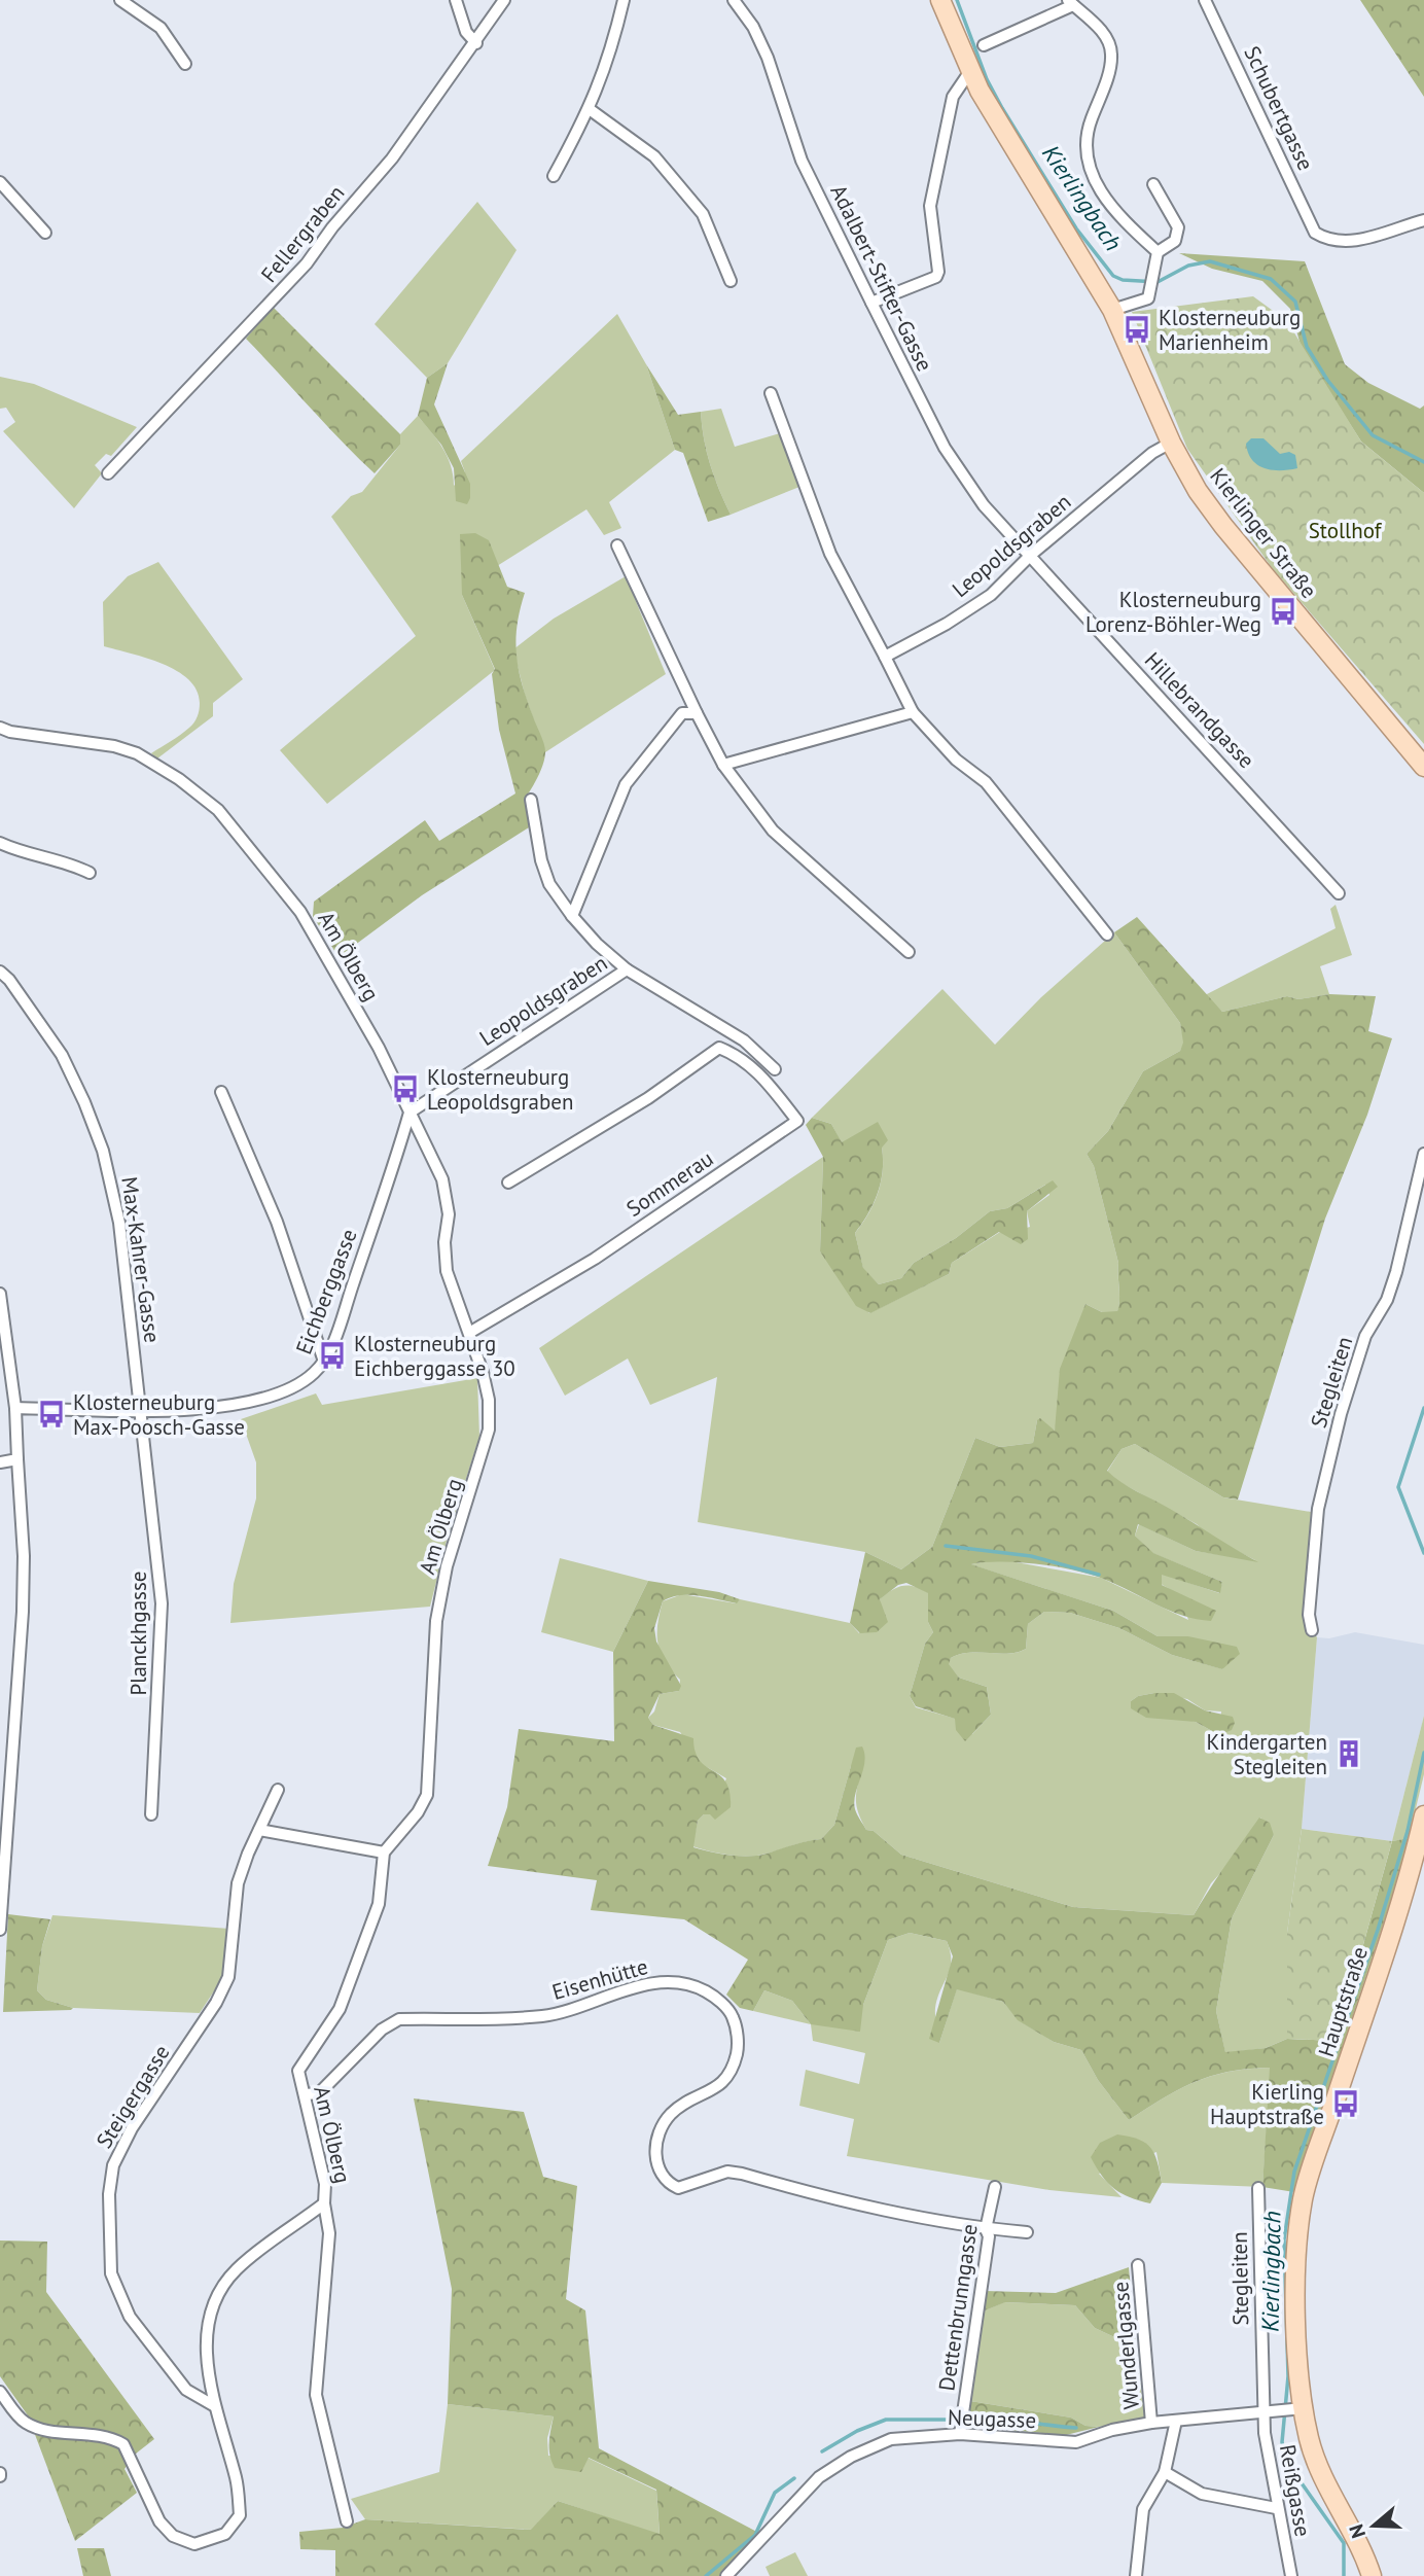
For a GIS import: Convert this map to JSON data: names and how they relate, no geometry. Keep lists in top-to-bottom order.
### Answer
{
  "streets": {
    "main road": ["Kierlinger Straße", "Hauptstraße"],
    "street": [
      "Schubertgasse",
      "Fellergraben",
      "Adalbert-Stifter-Gasse",
      "Leopoldsgraben",
      "Hillebrandgasse",
      "Am Ölberg",
      "Sommerau",
      "Max-Kahrer-Gasse",
      "Eichberggasse",
      "Stegleiten",
      "Planckhgasse",
      "Eisenhütte",
      "Steigergasse",
      "Dettenbrunngasse",
      "Wunderlgasse",
      "Neugasse",
      "Reißgasse"
    ]
  },
  "crossings": [
    ["Adalbert-Stifter-Gasse", "Leopoldsgraben"],
    ["Adalbert-Stifter-Gasse", "Hillebrandgasse"],
    ["Kierlinger Straße", "Leopoldsgraben"],
    ["Leopoldsgraben", "Hillebrandgasse"],
    ["Leopoldsgraben", "Am Ölberg"],
    ["Leopoldsgraben", "Eichberggasse"],
    ["Am Ölberg", "Sommerau"],
    ["Am Ölberg", "Eichberggasse"],
    ["Am Ölberg", "Eisenhütte"],
    ["Max-Kahrer-Gasse", "Eichberggasse"],
    ["Max-Kahrer-Gasse", "Planckhgasse"],
    ["Eichberggasse", "Planckhgasse"],
    ["Stegleiten", "Neugasse"],
    ["Stegleiten", "Reißgasse"],
    ["Eisenhütte", "Dettenbrunngasse"],
    ["Hauptstraße", "Neugasse"],
    ["Dettenbrunngasse", "Neugasse"],
    ["Wunderlgasse", "Neugasse"],
    ["Neugasse", "Reißgasse"]
  ],
  "water": ["Kierlingbach"],
  "parks": ["Stollhof"],
  "places": {
    "bus stop": [
      "Klosterneuburg Marienheim",
      "Klosterneuburg Lorenz-Böhler-Weg",
      "Klosterneuburg Leopoldsgraben",
      "Klosterneuburg Eichberggasse 30",
      "Klosterneuburg Max-Poosch-Gasse",
      "Kierling Hauptstraße"
    ],
    "building": ["Kindergarten Stegleiten"]
  },
  "north": "left"
}
